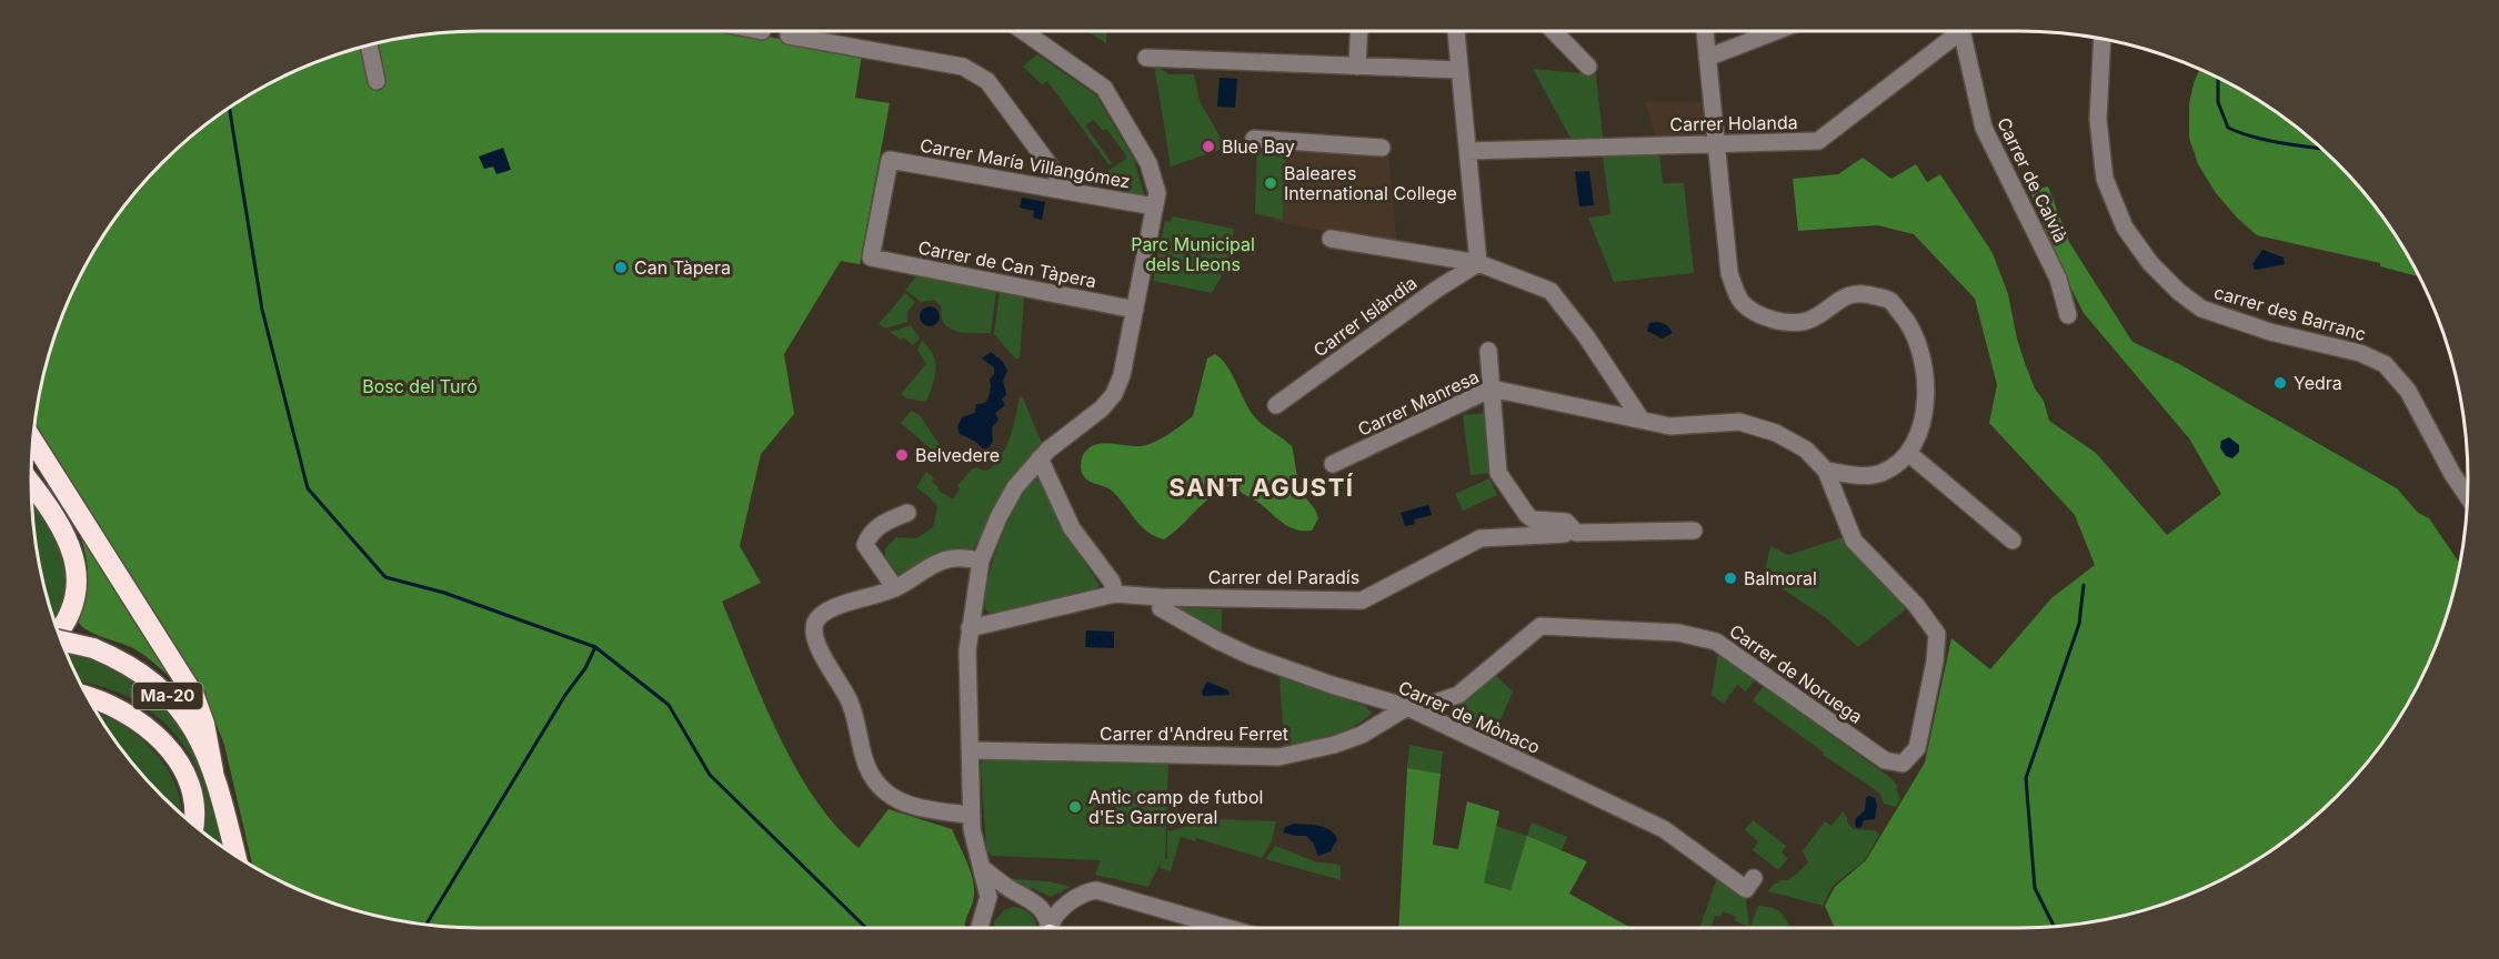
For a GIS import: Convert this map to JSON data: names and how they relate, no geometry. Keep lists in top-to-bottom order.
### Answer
{
  "streets": {
    "highway": ["Ma-20"],
    "street": [
      "Carrer Holanda",
      "Carrer María Villangómez",
      "Carrer de Calvià",
      "Carrer de Can Tàpera",
      "carrer des Barranc",
      "Carrer Islàndia",
      "Carrer Manresa",
      "Carrer del Paradís",
      "Carrer de Noruega",
      "Carrer de Mònaco",
      "Carrer d'Andreu Ferret"
    ]
  },
  "crossings": [
    ["Carrer María Villangómez", "Carrer de Can Tàpera"],
    ["Carrer Manresa", "Carrer de Noruega"],
    ["Carrer del Paradís", "Carrer de Mònaco"],
    ["Carrer de Noruega", "Carrer de Mònaco"],
    ["Carrer de Noruega", "Carrer d'Andreu Ferret"],
    ["Carrer de Mònaco", "Carrer d'Andreu Ferret"]
  ],
  "districts": ["SANT AGUSTÍ"],
  "parks": ["Parc Municipal dels Lleons", "Bosc del Turó"],
  "places": [
    "Blue Bay",
    "Baleares International College",
    "Can Tàpera",
    "Yedra",
    "Belvedere",
    "Balmoral",
    "Antic camp de futbol d'Es Garroveral"
  ]
}
